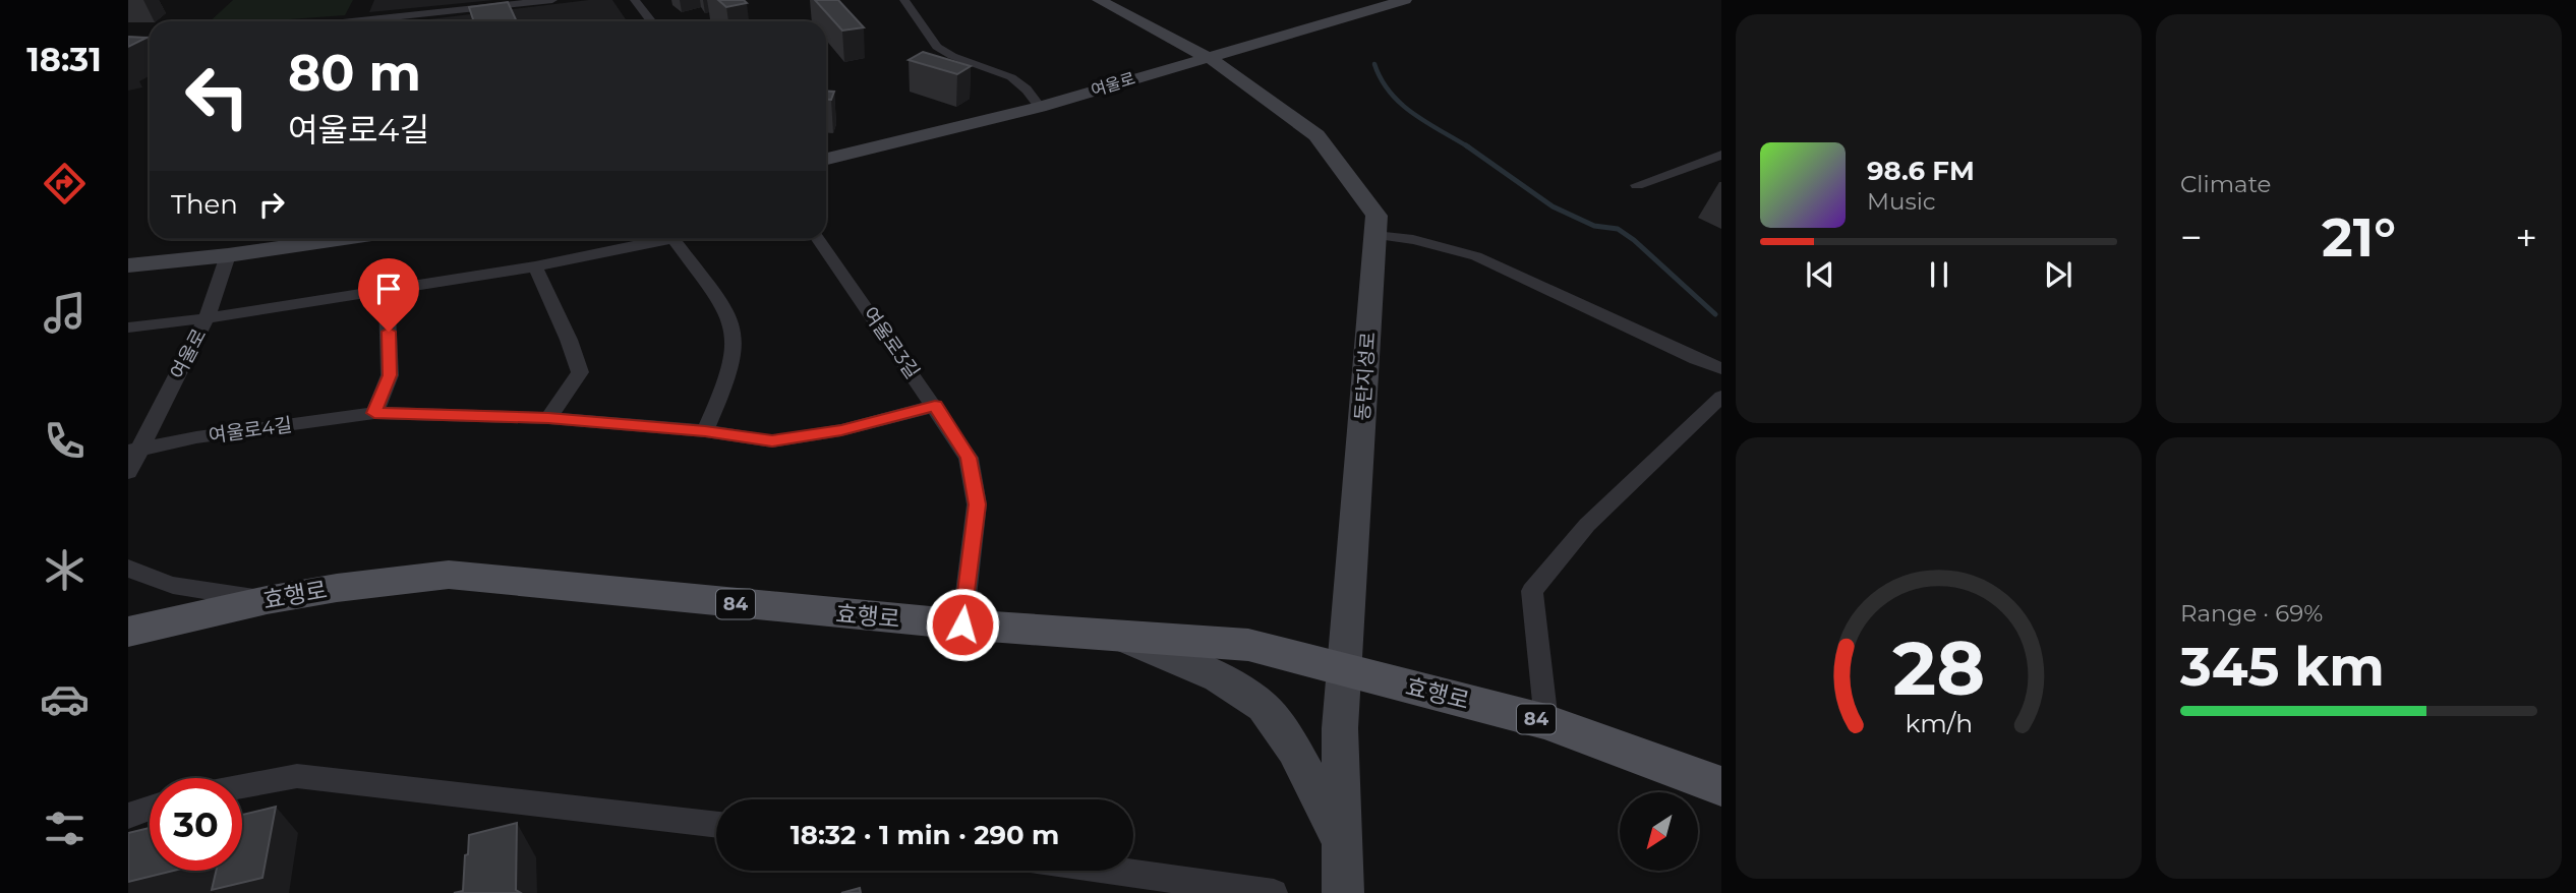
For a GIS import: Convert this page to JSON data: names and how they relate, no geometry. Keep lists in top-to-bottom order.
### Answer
{
  "streets": {
    "main road": [
      "여울로",
      "동탄지성로",
      "효행로",
      "84"
    ],
    "street": ["여울로3길", "여울로4길"]
  },
  "crossings": [
    ["여울로", "동탄지성로"],
    ["여울로", "여울로4길"],
    ["여울로3길", "여울로4길"],
    ["여울로3길", "효행로"],
    ["동탄지성로", "효행로"]
  ],
  "north": "bottom left",
  "page": {
    "tabs": "18:31",
    "tile": [
      "Climate",
      ["Range · 69%", "345 km"]
    ],
    "turn": ["80 m", "여울로4길"],
    "song": ["98.6 FM", "Music"],
    "then": "Then",
    "heat": ["−", "21°", "+"],
    "limit": "30",
    "trip": "18:32 · 1 min · 290 m",
    "gauge": ["28", "km/h"]
  }
}
